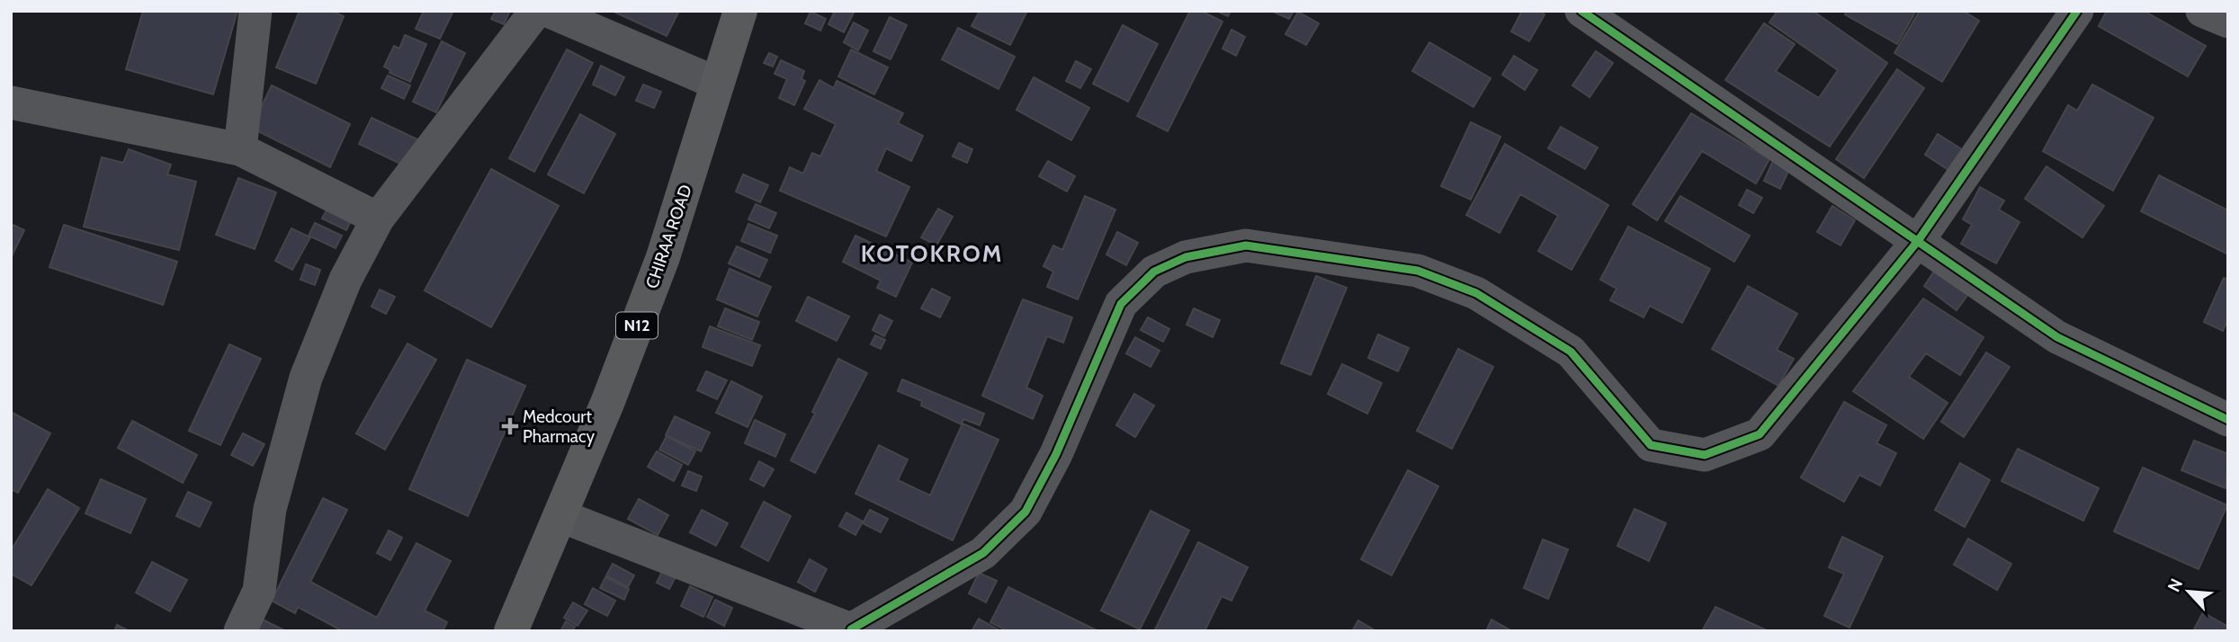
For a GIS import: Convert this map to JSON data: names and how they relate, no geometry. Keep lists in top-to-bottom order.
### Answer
{
  "streets": {
    "highway": ["CHIRAA ROAD", "N12"]
  },
  "districts": ["KOTOKROM"],
  "places": {
    "health": ["Medcourt Pharmacy"]
  },
  "north": "top left"
}
